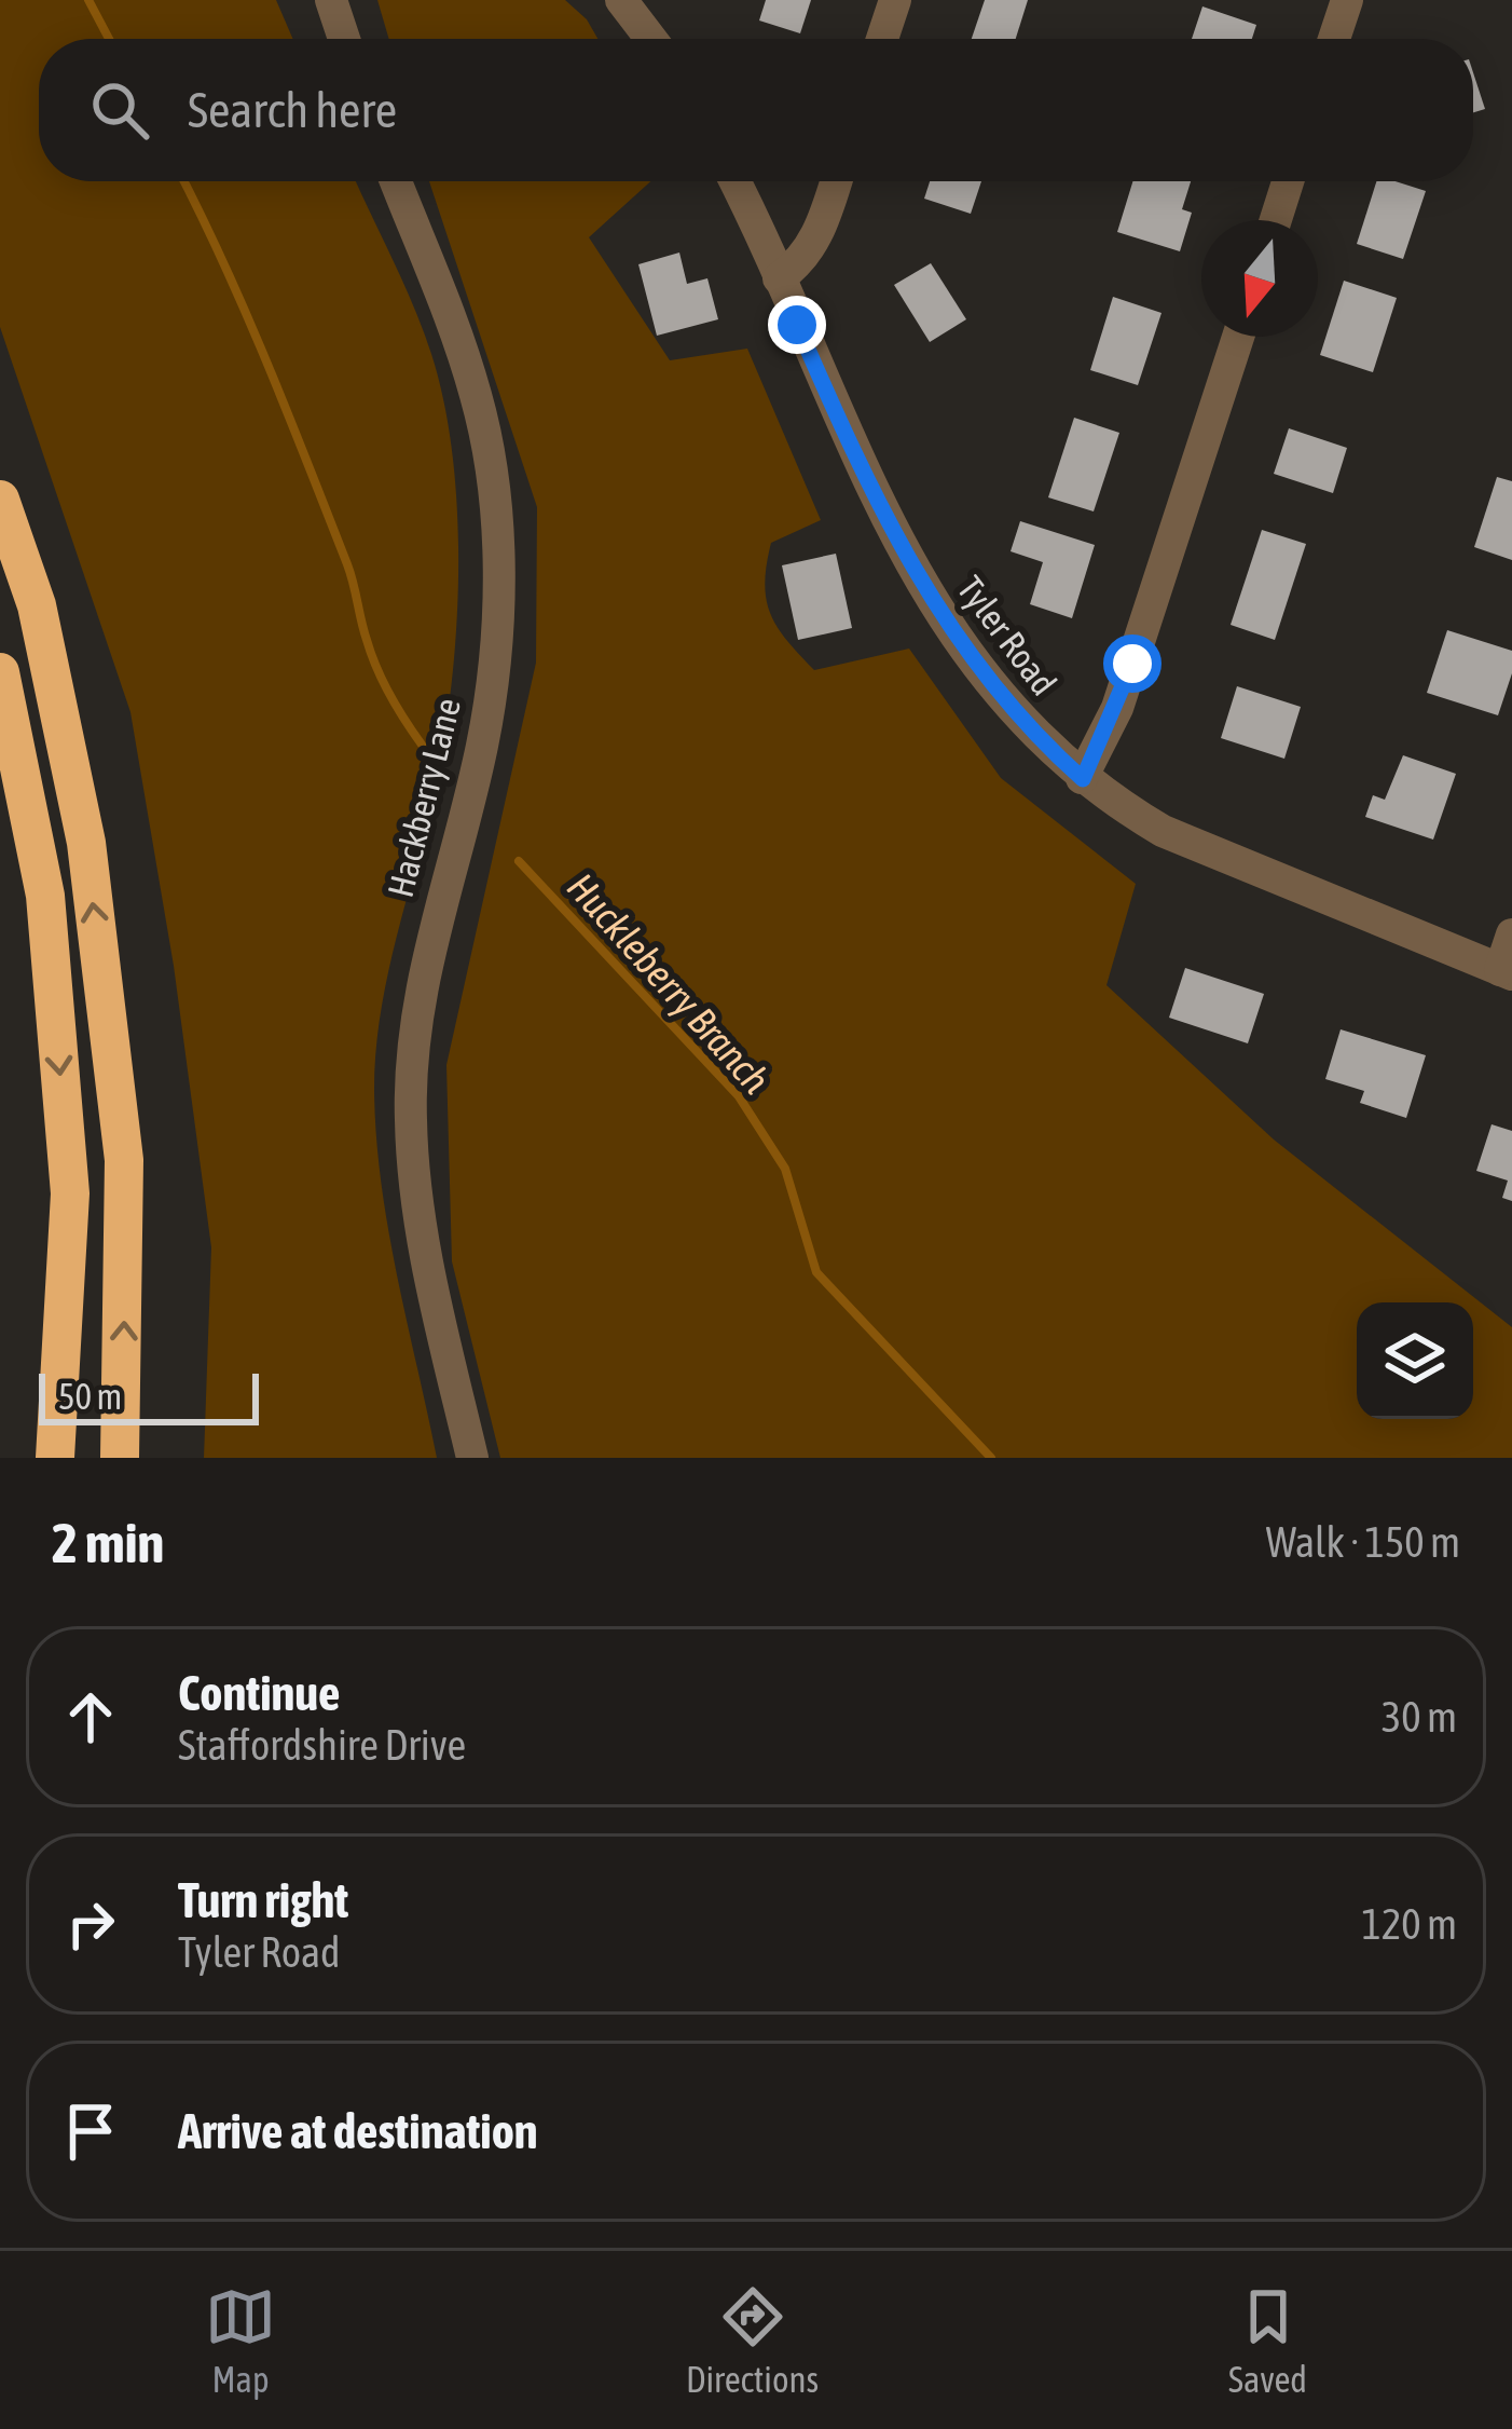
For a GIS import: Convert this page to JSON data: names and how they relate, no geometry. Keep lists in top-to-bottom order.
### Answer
{
  "streets": {
    "street": ["Tyler Road", "Hackberry Lane"]
  },
  "water": ["Huckleberry Branch"],
  "scale_bar": "50 m",
  "north": "bottom",
  "page": {
    "search": "Search here",
    "scale": "50 m",
    "heading": ["2 min", "Walk · 150 m"],
    "list": [
      ["Continue", "Staffordshire Drive", "30 m"],
      ["Turn right", "Tyler Road", "120 m"],
      "Arrive at destination"
    ],
    "nav": ["Map", "Directions", "Saved"]
  }
}
